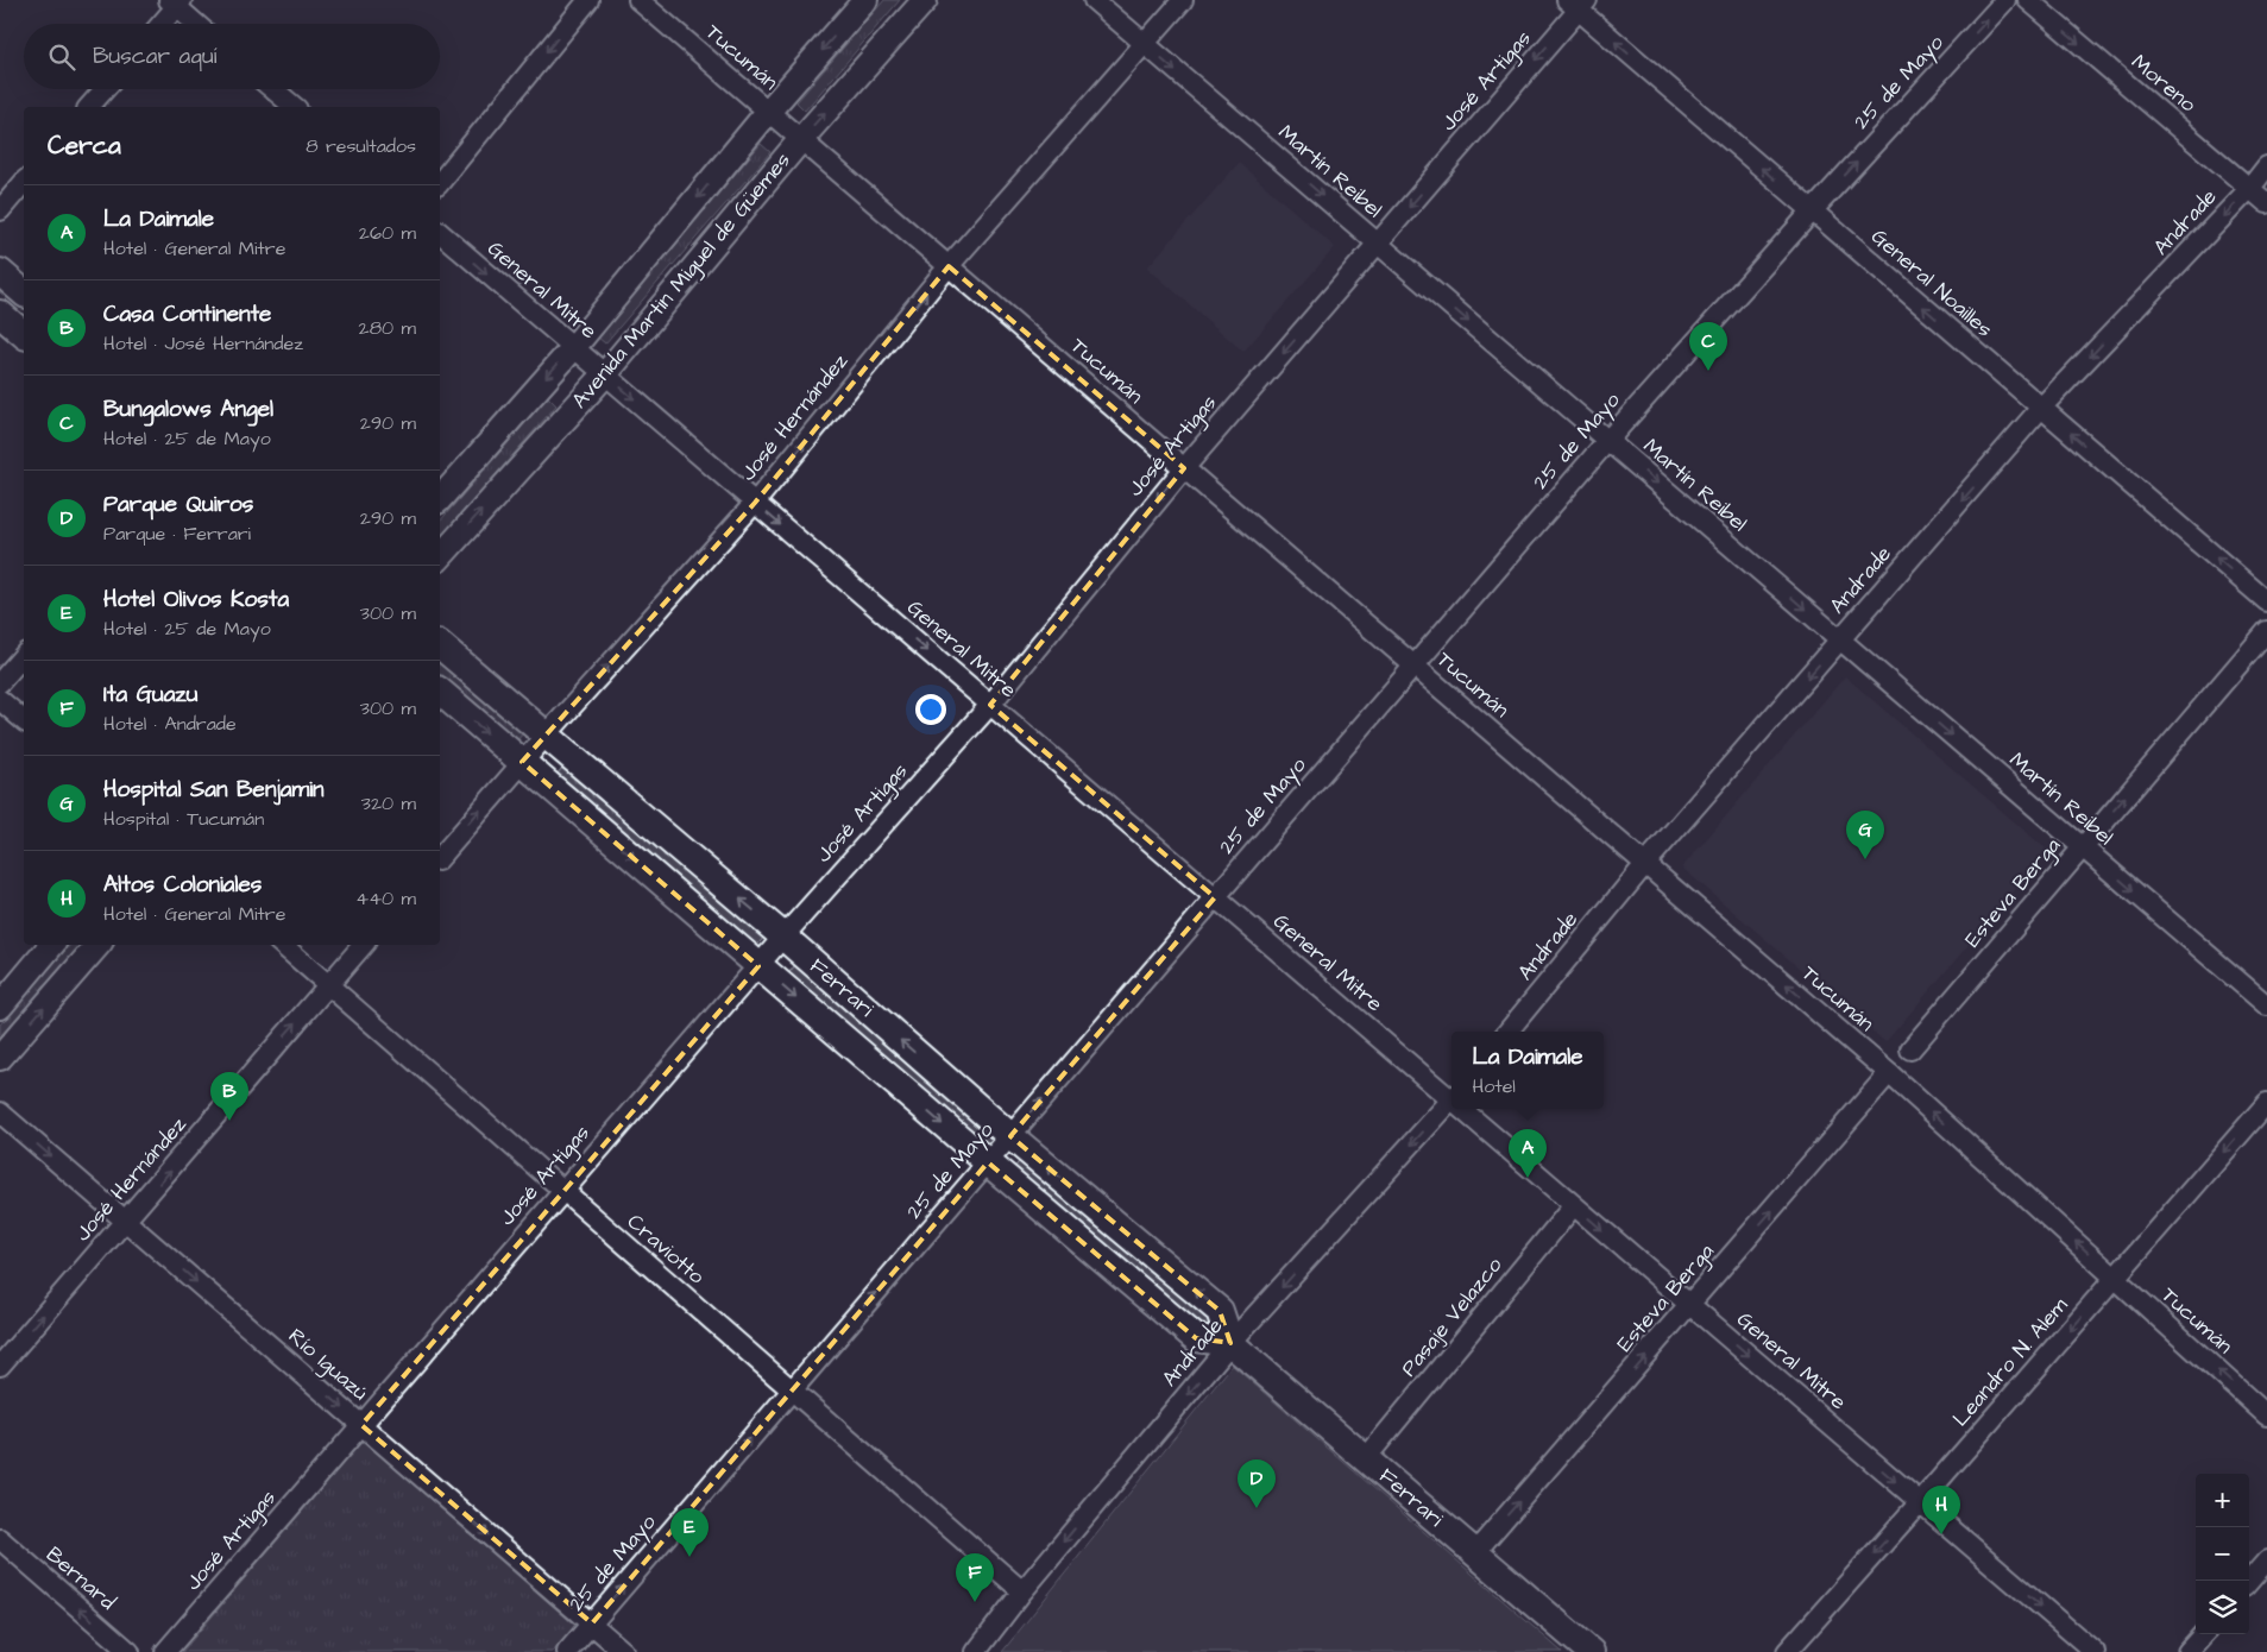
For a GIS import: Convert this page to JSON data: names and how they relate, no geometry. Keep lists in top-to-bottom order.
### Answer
{
  "streets": {
    "main road": ["Ferrari"],
    "street": [
      "Tucumán",
      "José Artigas",
      "25 de Mayo",
      "Moreno",
      "Martín Reibel",
      "Andrade",
      "Avenida Martin Miguel de Güemes",
      "General Noailles",
      "General Mitre",
      "José Hernández",
      "Esteva Berga",
      "Craviotto",
      "Pasaje Velazco",
      "Leandro N. Alem",
      "Río Iguazú",
      "Bernard"
    ]
  },
  "crossings": [
    ["Tucumán", "José Artigas"],
    ["Tucumán", "25 de Mayo"],
    ["Tucumán", "Andrade"],
    ["Tucumán", "Avenida Martin Miguel de Güemes"],
    ["Tucumán", "José Hernández"],
    ["Tucumán", "Esteva Berga"],
    ["Tucumán", "Leandro N. Alem"],
    ["José Artigas", "Martín Reibel"],
    ["José Artigas", "General Noailles"],
    ["José Artigas", "General Mitre"],
    ["José Artigas", "Ferrari"],
    ["José Artigas", "Craviotto"],
    ["José Artigas", "Río Iguazú"],
    ["25 de Mayo", "Martín Reibel"],
    ["25 de Mayo", "General Noailles"],
    ["25 de Mayo", "General Mitre"],
    ["25 de Mayo", "Ferrari"],
    ["25 de Mayo", "Craviotto"],
    ["25 de Mayo", "Río Iguazú"],
    ["Moreno", "Andrade"],
    ["Martín Reibel", "Andrade"],
    ["Martín Reibel", "José Hernández"],
    ["Martín Reibel", "Esteva Berga"],
    ["Andrade", "General Noailles"],
    ["Andrade", "Ferrari"],
    ["Andrade", "Craviotto"],
    ["Avenida Martin Miguel de Güemes", "General Mitre"],
    ["General Mitre", "José Hernández"],
    ["General Mitre", "Esteva Berga"],
    ["General Mitre", "Pasaje Velazco"],
    ["General Mitre", "Leandro N. Alem"],
    ["José Hernández", "Ferrari"],
    ["José Hernández", "Craviotto"],
    ["José Hernández", "Río Iguazú"],
    ["Esteva Berga", "Ferrari"],
    ["Ferrari", "Pasaje Velazco"]
  ],
  "one_way": [
    "Tucumán",
    "José Artigas",
    "25 de Mayo",
    "Moreno",
    "Martín Reibel",
    "Andrade",
    "General Noailles",
    "General Mitre",
    "José Hernández",
    "Esteva Berga",
    "Leandro N. Alem",
    "Río Iguazú",
    "Bernard"
  ],
  "page": {
    "search": "Buscar aquí",
    "heading": ["Cerca", "8 resultados"],
    "list": [
      {
        "mark": "A",
        "name": "La Daimale",
        "note": "Hotel · General Mitre",
        "value": "260 m"
      },
      {
        "mark": "B",
        "name": "Casa Continente",
        "note": "Hotel · José Hernández",
        "value": "280 m"
      },
      {
        "mark": "C",
        "name": "Bungalows Angel",
        "note": "Hotel · 25 de Mayo",
        "value": "290 m"
      },
      {
        "mark": "D",
        "name": "Parque Quiros",
        "note": "Parque · Ferrari",
        "value": "290 m"
      },
      {
        "mark": "E",
        "name": "Hotel Olivos Kosta",
        "note": "Hotel · 25 de Mayo",
        "value": "300 m"
      },
      {
        "mark": "F",
        "name": "Ita Guazu",
        "note": "Hotel · Andrade",
        "value": "300 m"
      },
      {
        "mark": "G",
        "name": "Hospital San Benjamin",
        "note": "Hospital · Tucumán",
        "value": "320 m"
      },
      {
        "mark": "H",
        "name": "Altos Coloniales",
        "note": "Hotel · General Mitre",
        "value": "440 m"
      }
    ],
    "pins": [
      "C",
      "G",
      "B",
      "A",
      "D",
      "H",
      "E",
      "F"
    ],
    "popup": ["La Daimale", "Hotel"],
    "map_buttons": ["+", "−"]
  }
}
